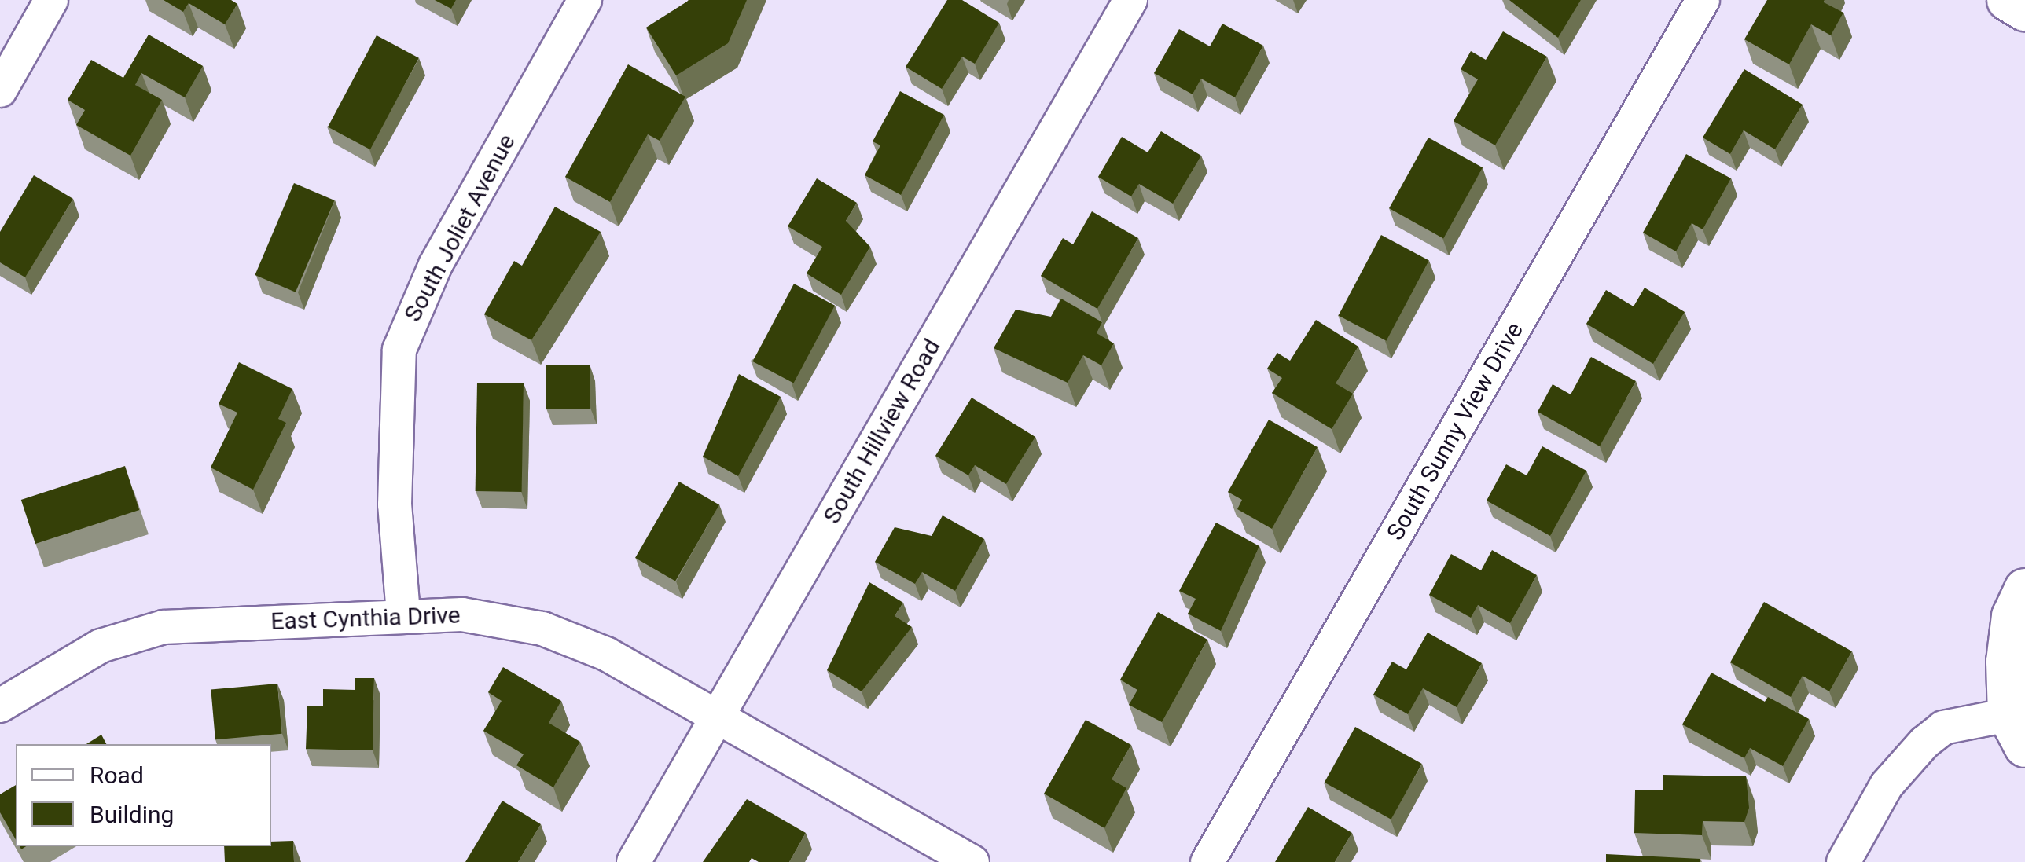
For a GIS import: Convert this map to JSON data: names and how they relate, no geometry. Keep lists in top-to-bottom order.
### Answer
{
  "streets": {
    "street": [
      "South Joliet Avenue",
      "South Hillview Road",
      "South Sunny View Drive",
      "East Cynthia Drive"
    ]
  },
  "crossings": [
    ["South Joliet Avenue", "East Cynthia Drive"],
    ["South Hillview Road", "East Cynthia Drive"]
  ],
  "legend": ["Road", "Building"]
}
